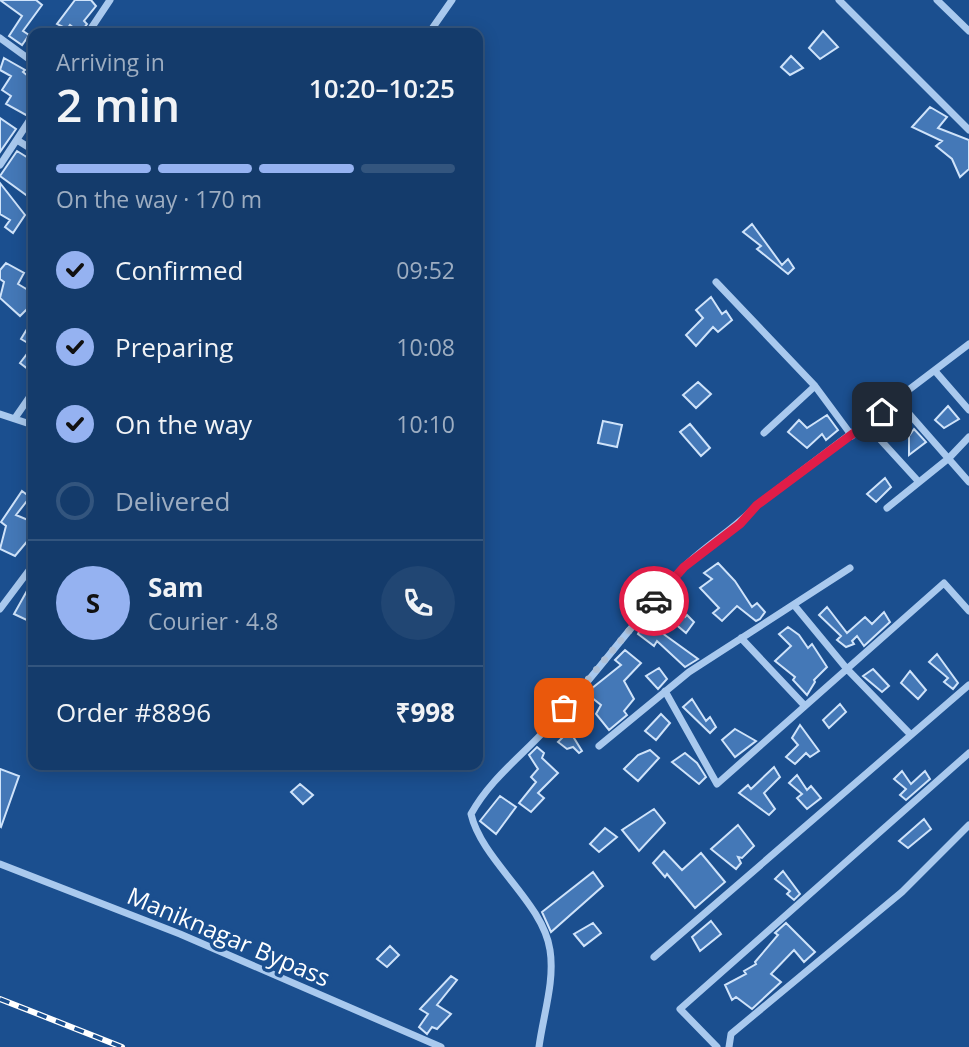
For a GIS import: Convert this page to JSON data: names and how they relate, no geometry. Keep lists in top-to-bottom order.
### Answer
{
  "streets": {
    "street": ["Maniknagar Bypass"]
  },
  "page": {
    "heading": ["2 min", "Arriving in", "10:20–10:25"],
    "panel": [
      "Sam",
      "Courier · 4.8",
      "Order #8896",
      "₹998"
    ],
    "bar": "On the way · 170 m",
    "list": [
      ["Confirmed", "09:52"],
      ["Preparing", "10:08"],
      ["On the way", "10:10"],
      "Delivered"
    ],
    "round": "S"
  }
}
